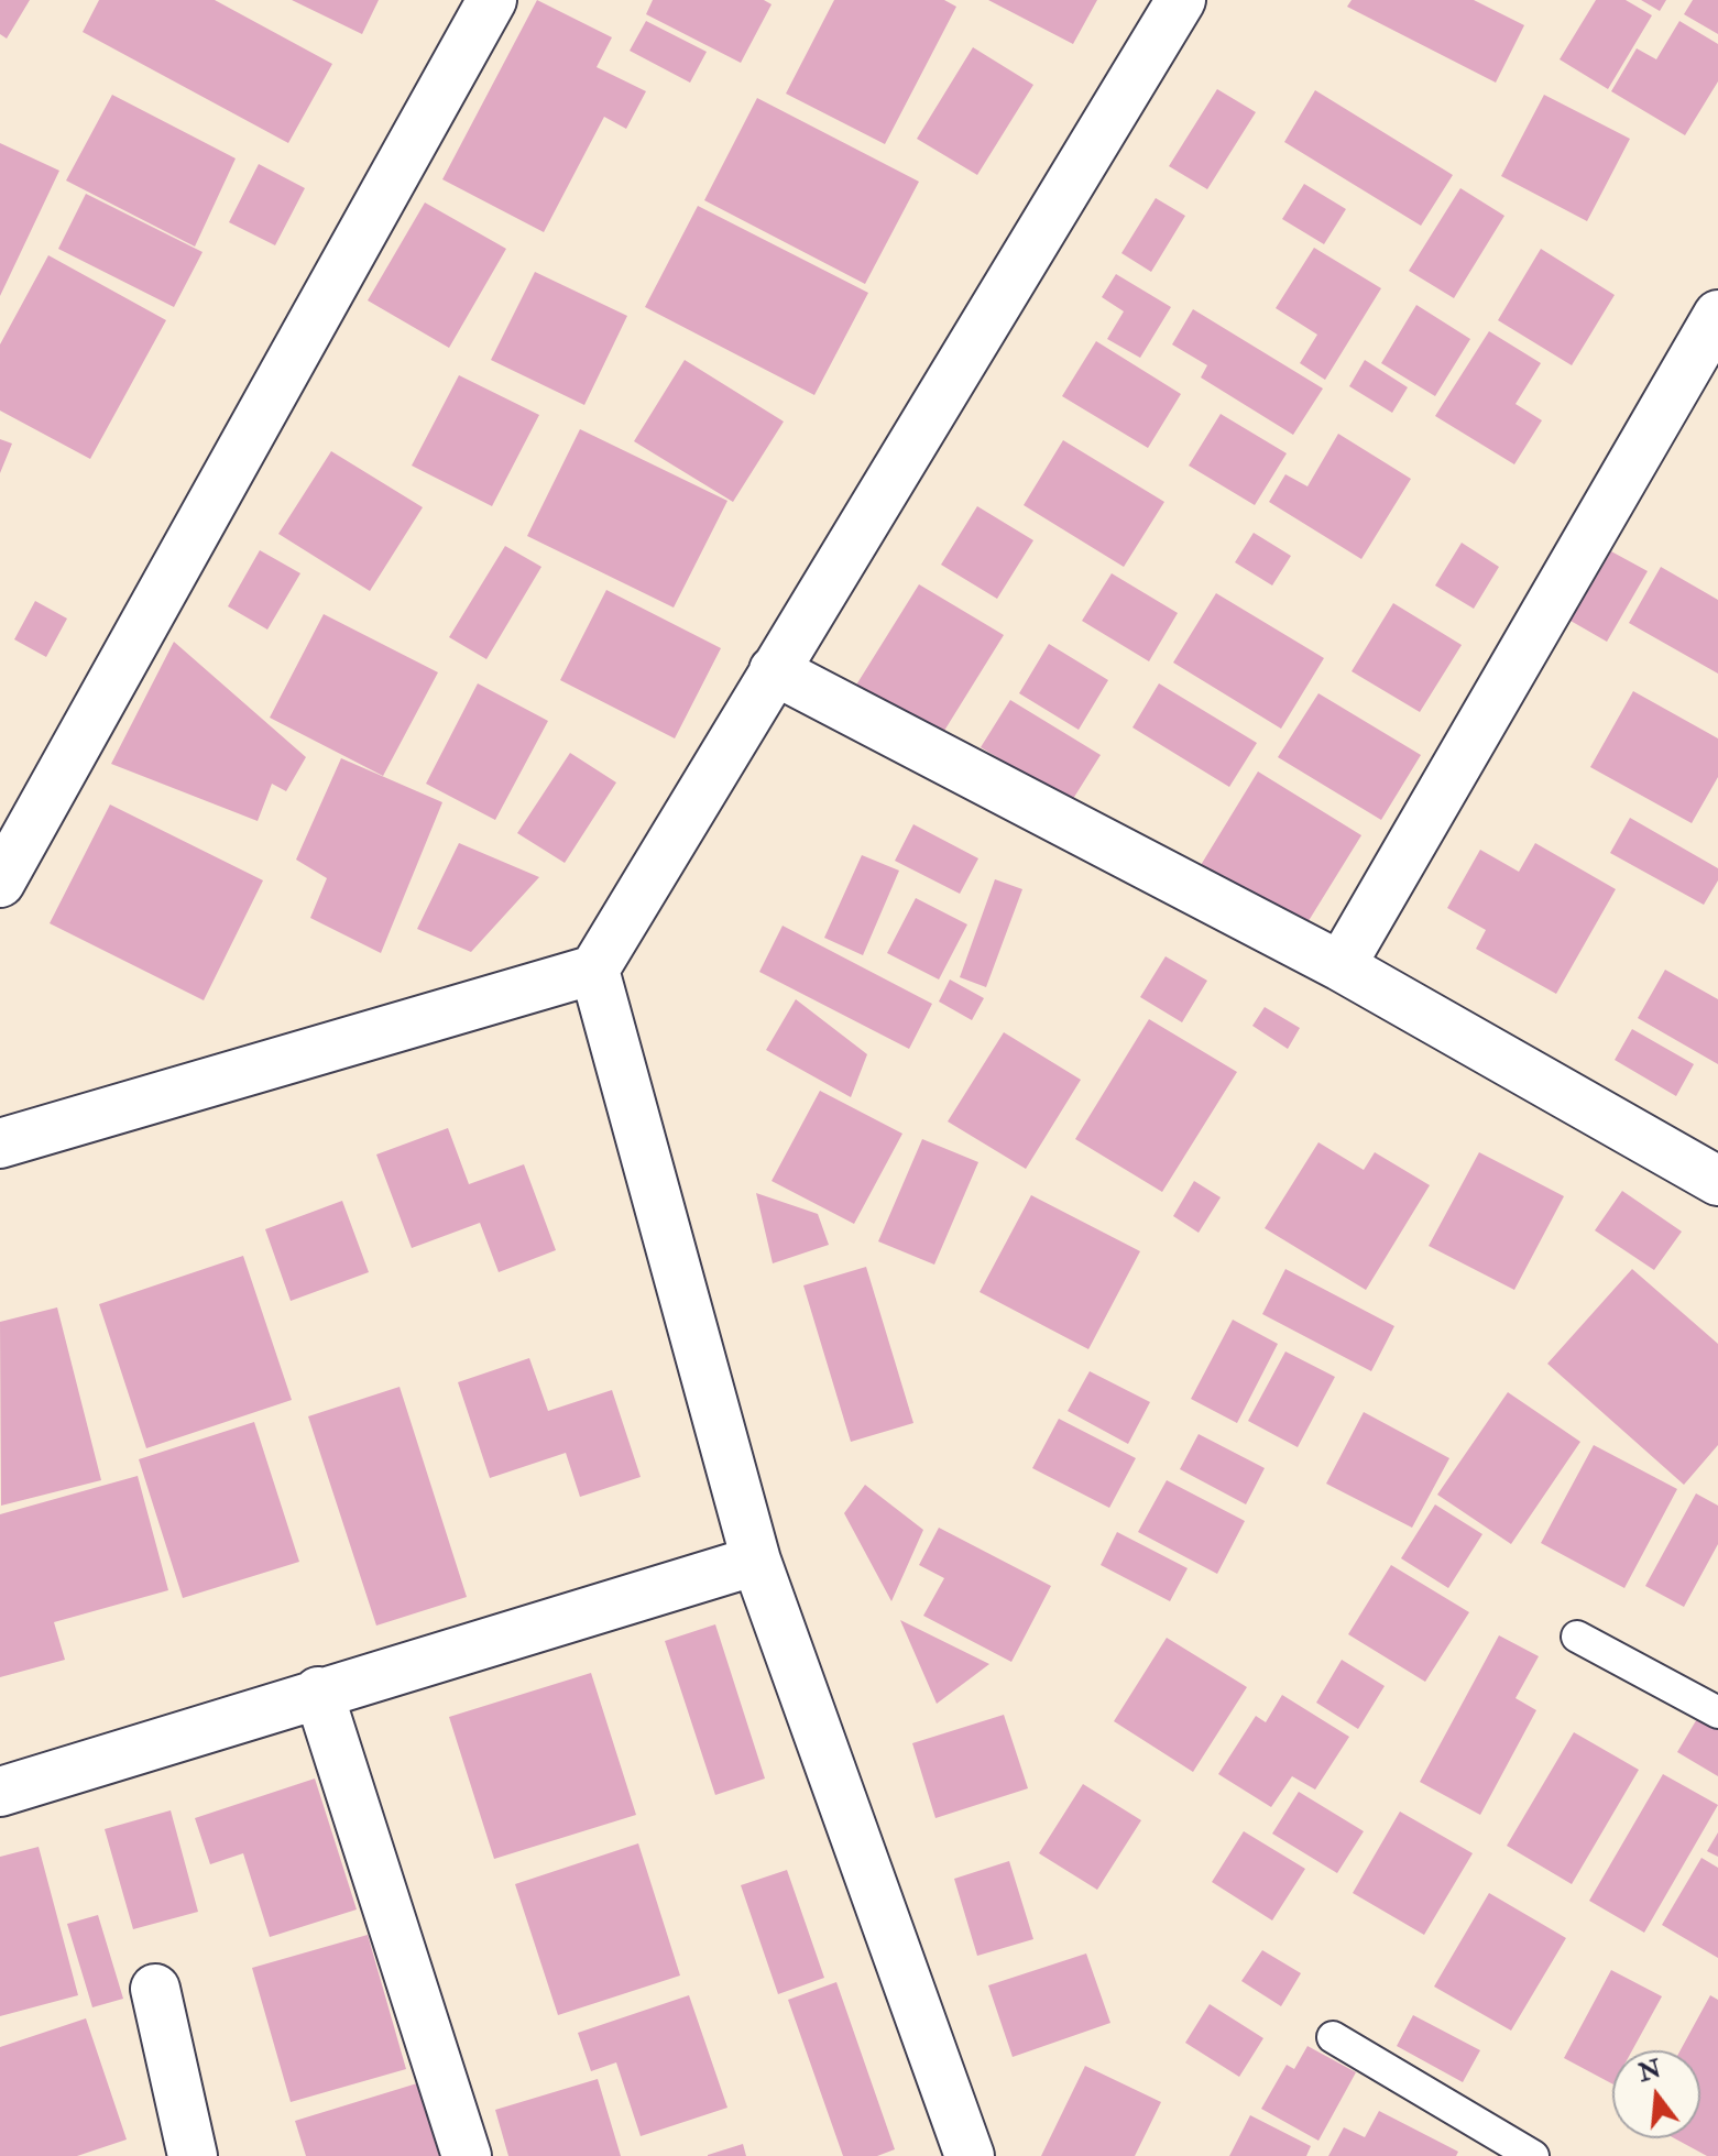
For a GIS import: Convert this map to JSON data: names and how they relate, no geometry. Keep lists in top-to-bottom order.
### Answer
{
  "north": "top"
}
